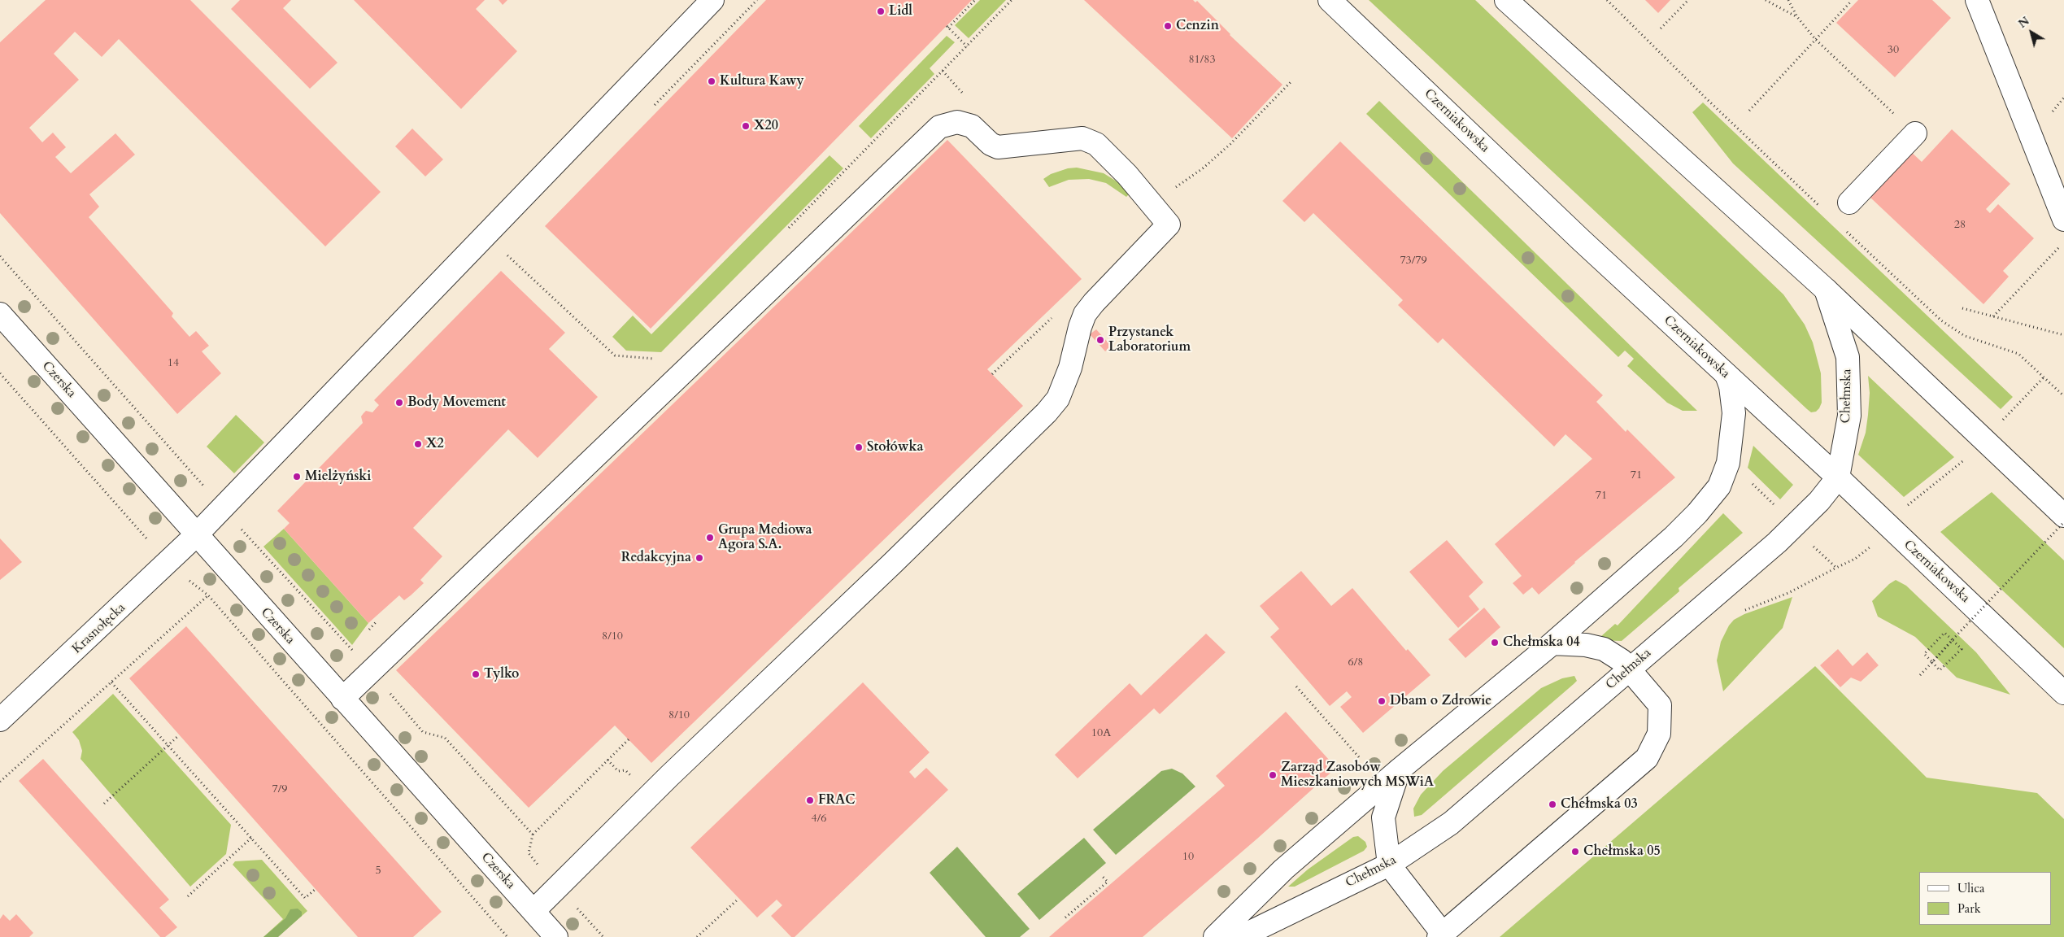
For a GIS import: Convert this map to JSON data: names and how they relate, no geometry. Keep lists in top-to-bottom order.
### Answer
{
  "streets": {
    "street": [
      "Czerniakowska",
      "Czerska",
      "Chełmska",
      "Krasnołęcka"
    ]
  },
  "crossings": [
    ["Czerniakowska", "Chełmska"],
    ["Czerska", "Krasnołęcka"]
  ],
  "places": [
    "Lidl",
    "Cenzin",
    "Kultura Kawy",
    "X20",
    "Przystanek Laboratorium",
    "Body Movement",
    "X2",
    "Stołówka",
    "Mielżyński",
    "Grupa Mediowa Agora S.A.",
    "Redakcyjna",
    "Chełmska 04",
    "Tylko",
    "Dbam o Zdrowie",
    "Zarząd Zasobów Mieszkaniowych MSWiA",
    "FRAC",
    "Chełmska 03",
    "Chełmska 05"
  ],
  "house_numbers": [
    "30",
    "81/83",
    "28",
    "73/79",
    "14",
    "71",
    "71",
    "8/10",
    "6/8",
    "8/10",
    "10A",
    "7/9",
    "4/6",
    "10",
    "5"
  ],
  "legend": ["Ulica", "Park"],
  "north": "top left"
}
